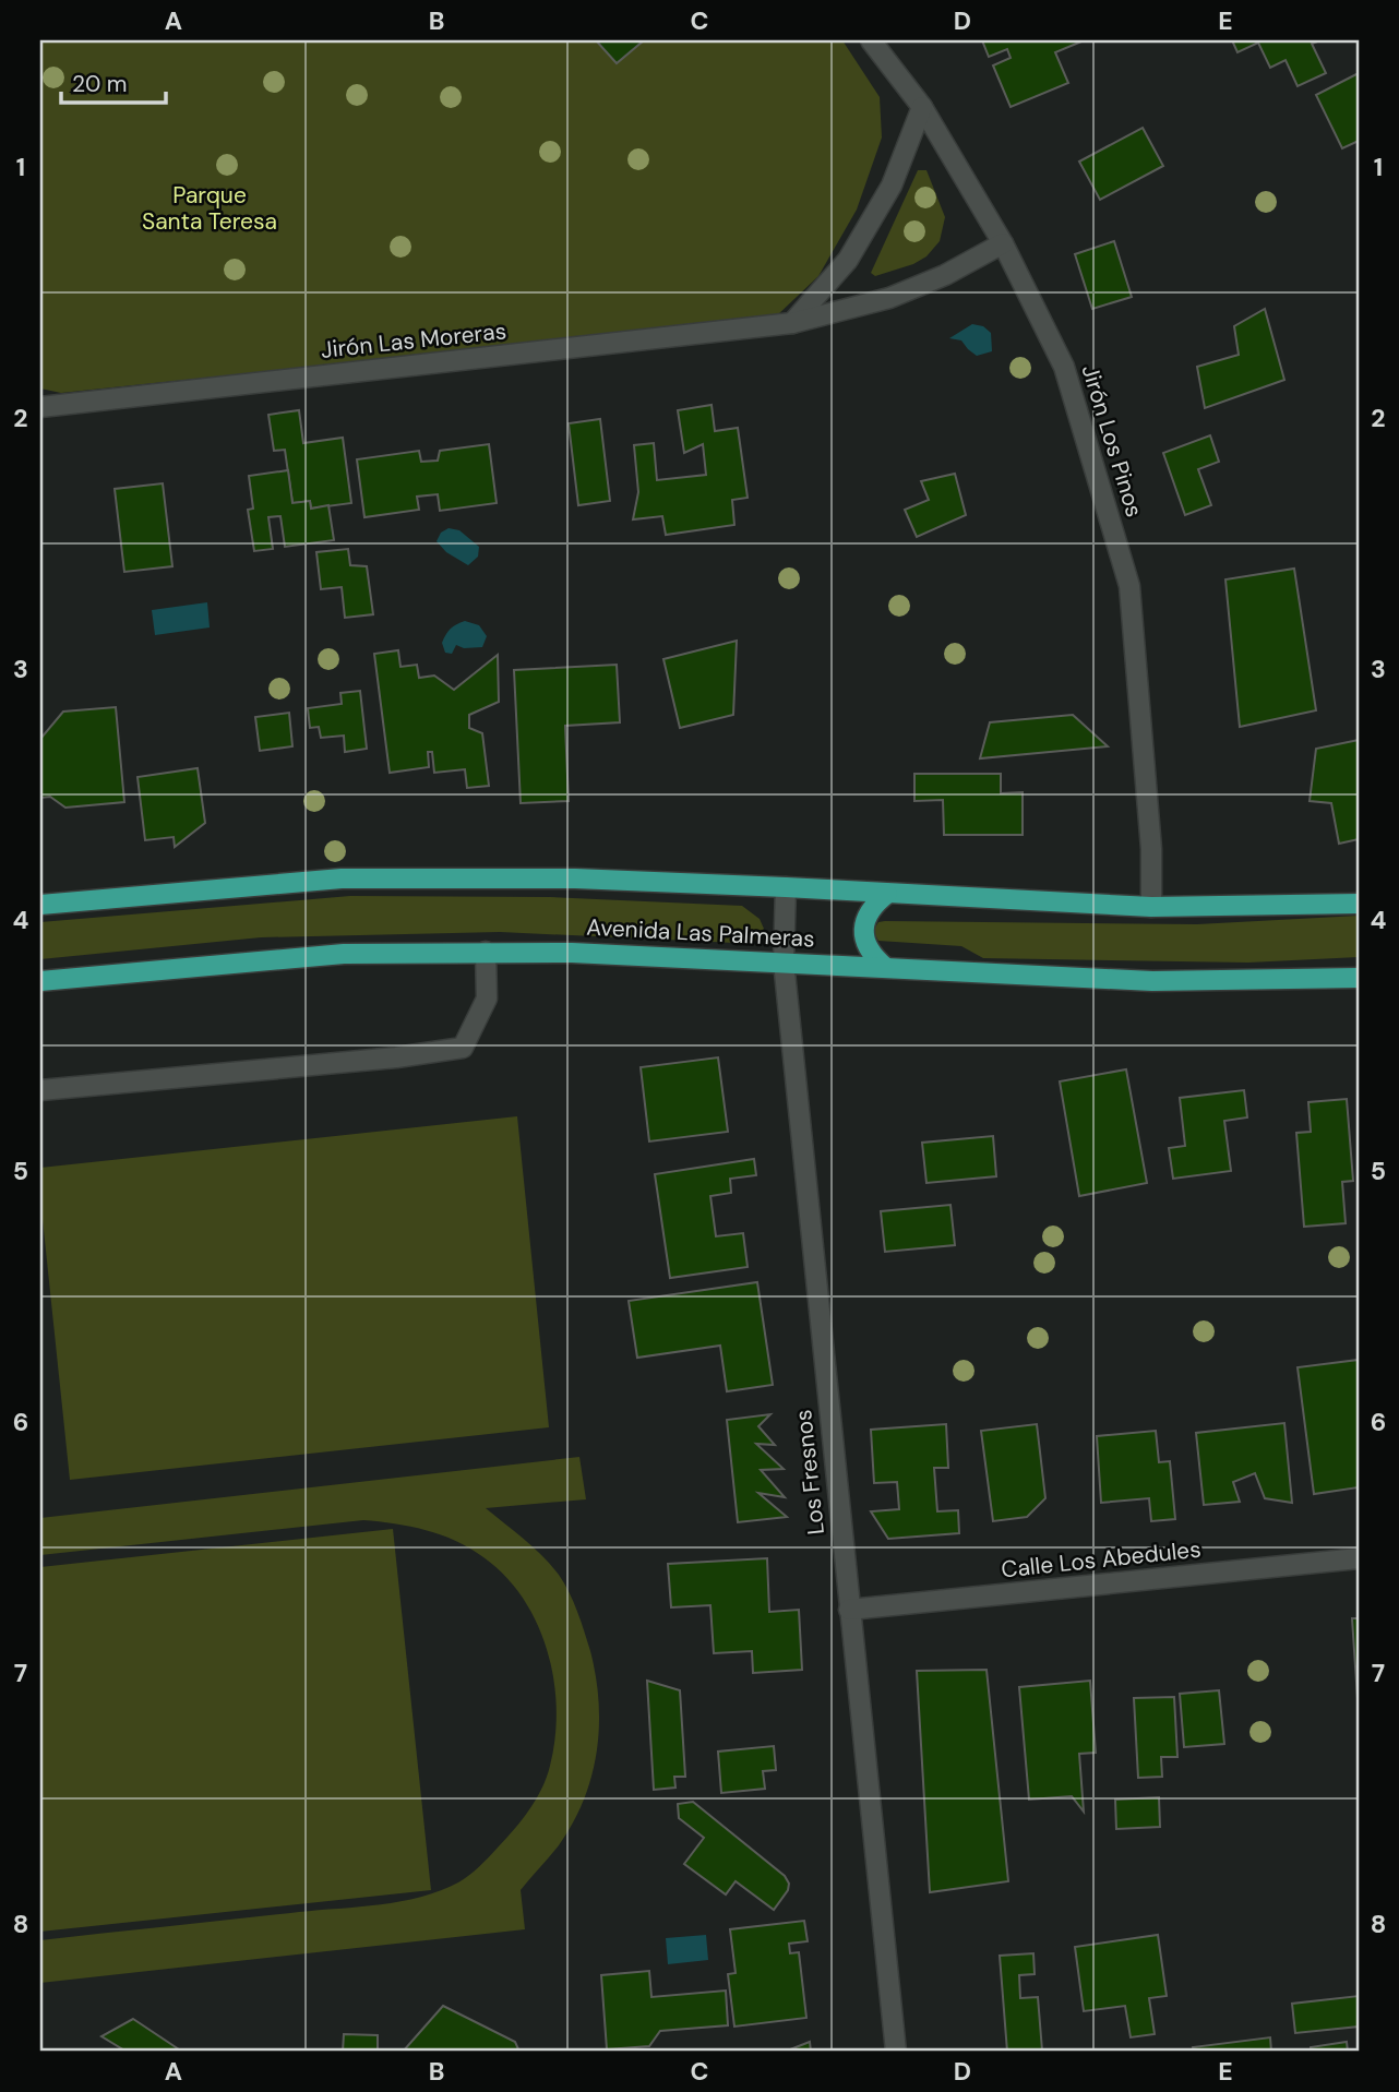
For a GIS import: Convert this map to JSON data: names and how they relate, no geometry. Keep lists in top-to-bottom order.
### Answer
{
  "streets": {
    "main road": ["Avenida Las Palmeras"],
    "street": [
      "Jirón Las Moreras",
      "Jirón Los Pinos",
      "Los Fresnos",
      "Calle Los Abedules"
    ]
  },
  "crossings": [
    ["Jirón Las Moreras", "Jirón Los Pinos"],
    ["Avenida Las Palmeras", "Los Fresnos"],
    ["Los Fresnos", "Calle Los Abedules"]
  ],
  "parks": ["Parque Santa Teresa"],
  "scale_bar": "20 m",
  "grid": {
    "columns": [
      "A",
      "B",
      "C",
      "D",
      "E"
    ],
    "rows": [
      "1",
      "2",
      "3",
      "4",
      "5",
      "6",
      "7",
      "8"
    ]
  }
}
